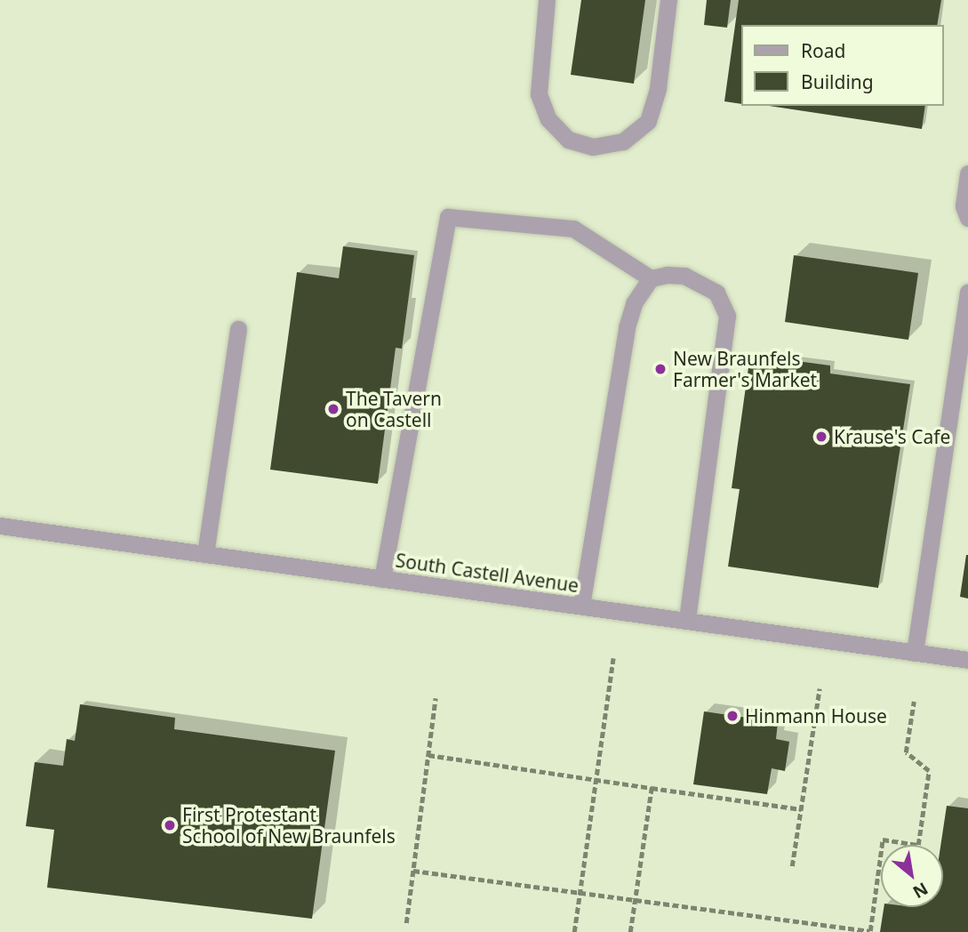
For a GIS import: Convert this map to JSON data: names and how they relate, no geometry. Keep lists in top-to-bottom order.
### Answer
{
  "streets": {
    "street": ["South Castell Avenue"]
  },
  "places": [
    "New Braunfels Farmer's Market",
    "The Tavern on Castell",
    "Krause's Cafe",
    "Hinmann House",
    "First Protestant School of New Braunfels"
  ],
  "legend": ["Road", "Building"],
  "north": "bottom right"
}
